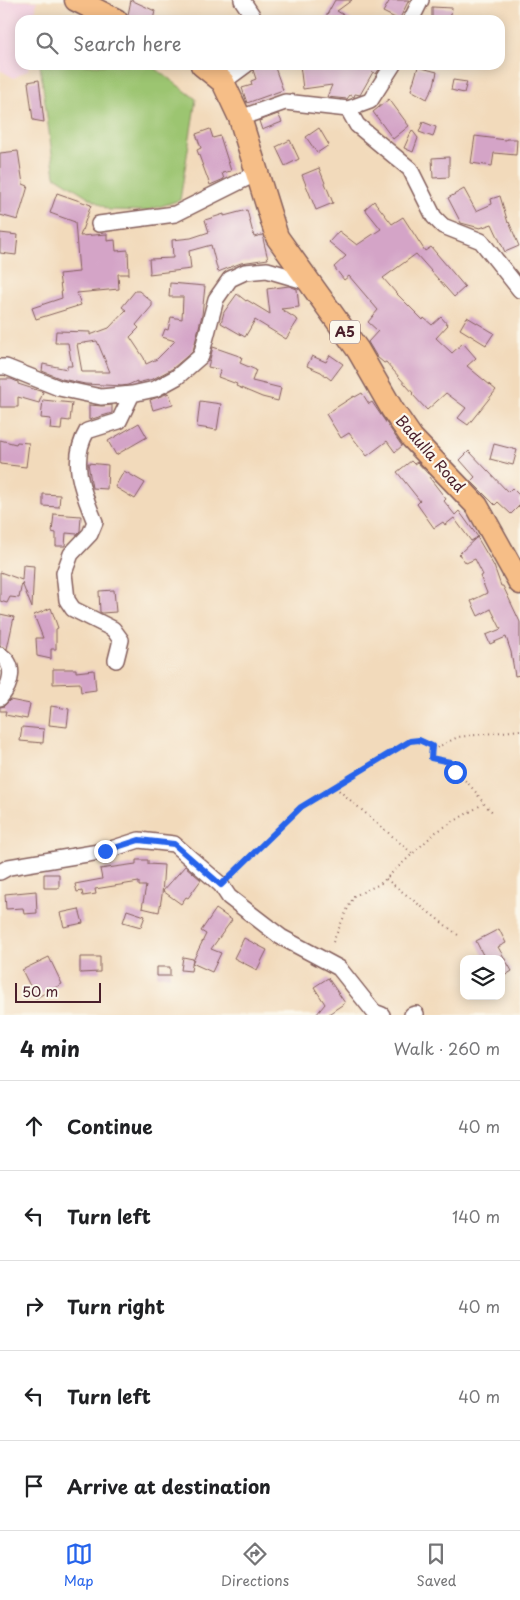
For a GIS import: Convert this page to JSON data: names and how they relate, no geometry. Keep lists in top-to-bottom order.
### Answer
{
  "streets": {
    "highway": ["A5", "Badulla Road"]
  },
  "scale_bar": "50 m",
  "page": {
    "search": "Search here",
    "scale": "50 m",
    "heading": ["4 min", "Walk · 260 m"],
    "list": [
      ["Continue", "40 m"],
      ["Turn left", "140 m"],
      ["Turn right", "40 m"],
      ["Turn left", "40 m"],
      "Arrive at destination"
    ],
    "nav": ["Map", "Directions", "Saved"]
  }
}
